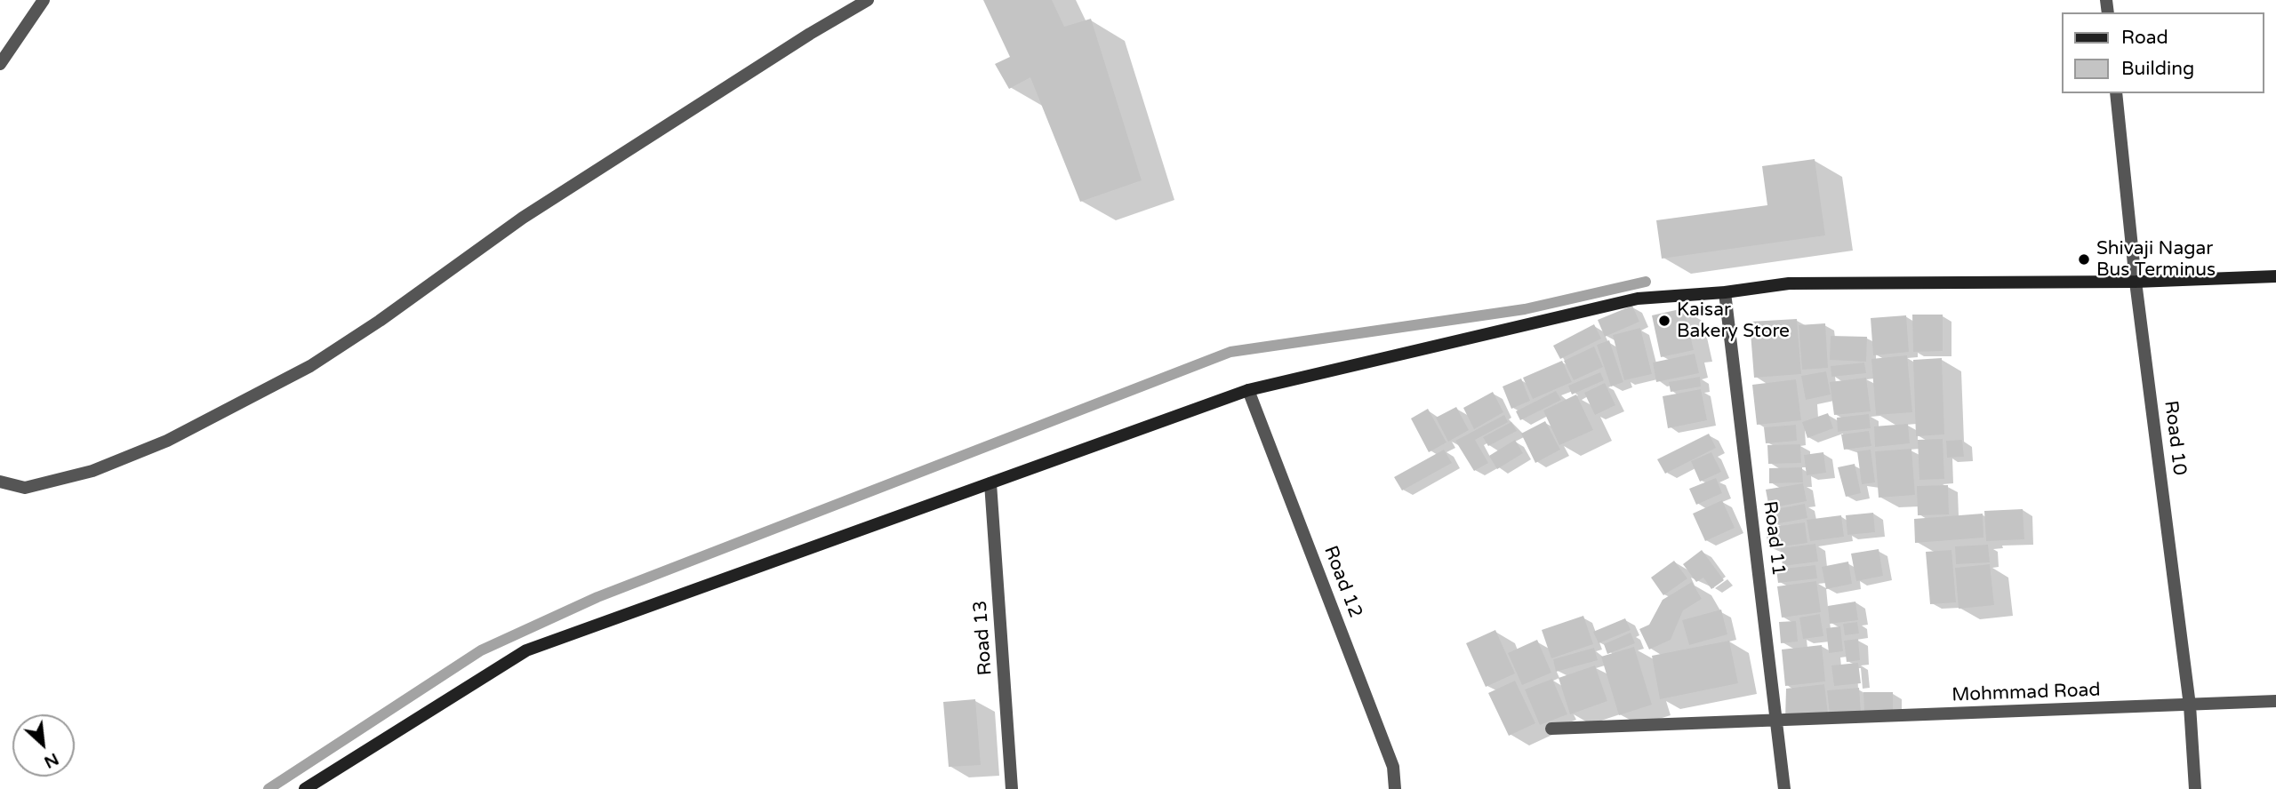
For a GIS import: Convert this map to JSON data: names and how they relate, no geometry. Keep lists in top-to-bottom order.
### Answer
{
  "streets": {
    "street": [
      "Road 10",
      "Road 11",
      "Road 12",
      "Road 13",
      "Mohmmad Road"
    ]
  },
  "crossings": [
    ["Road 10", "Mohmmad Road"],
    ["Road 11", "Mohmmad Road"]
  ],
  "places": ["Shivaji Nagar Bus Terminus", "Kaisar Bakery Store"],
  "legend": ["Road", "Building"],
  "north": "bottom right"
}
